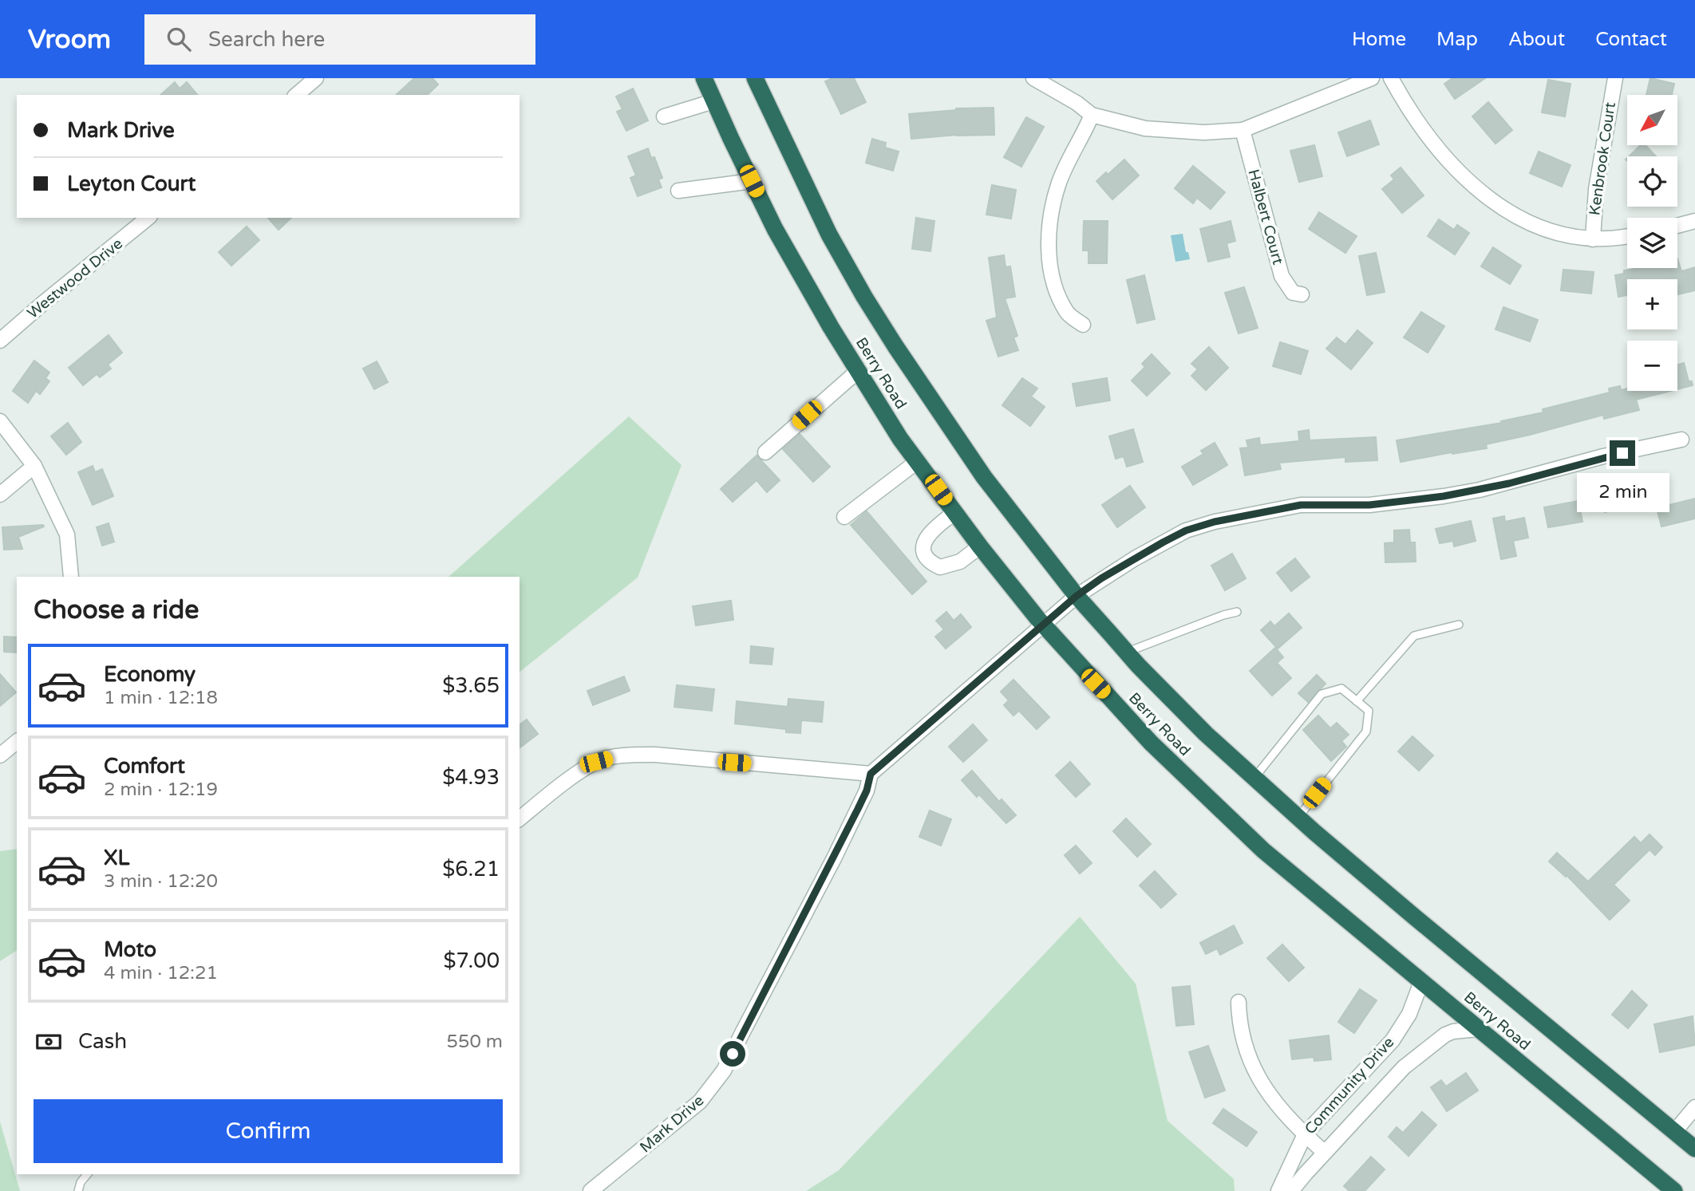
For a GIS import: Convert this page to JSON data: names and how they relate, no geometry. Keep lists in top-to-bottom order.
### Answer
{
  "streets": {
    "highway": ["Berry Road"],
    "street": [
      "Kenbrook Court",
      "Halbert Court",
      "Westwood Drive",
      "Community Drive",
      "Mark Drive"
    ]
  },
  "crossings": [
    ["Berry Road", "Community Drive"]
  ],
  "north": "bottom left",
  "page": {
    "header": "Vroom",
    "search": "Search here",
    "nav": [
      "Home",
      "Map",
      "About",
      "Contact"
    ],
    "map_buttons": ["+", "−"],
    "banner": ["Mark Drive", "Leyton Court"],
    "bubble": "2 min",
    "heading": "Choose a ride",
    "list": [
      {
        "name": "Economy",
        "note": "1 min · 12:18",
        "value": "$3.65"
      },
      {
        "name": "Comfort",
        "note": "2 min · 12:19",
        "value": "$4.93"
      },
      {
        "name": "XL",
        "note": "3 min · 12:20",
        "value": "$6.21"
      },
      {
        "name": "Moto",
        "note": "4 min · 12:21",
        "value": "$7.00"
      }
    ],
    "pay": ["Cash", "550 m"],
    "buttons": "Confirm"
  }
}
